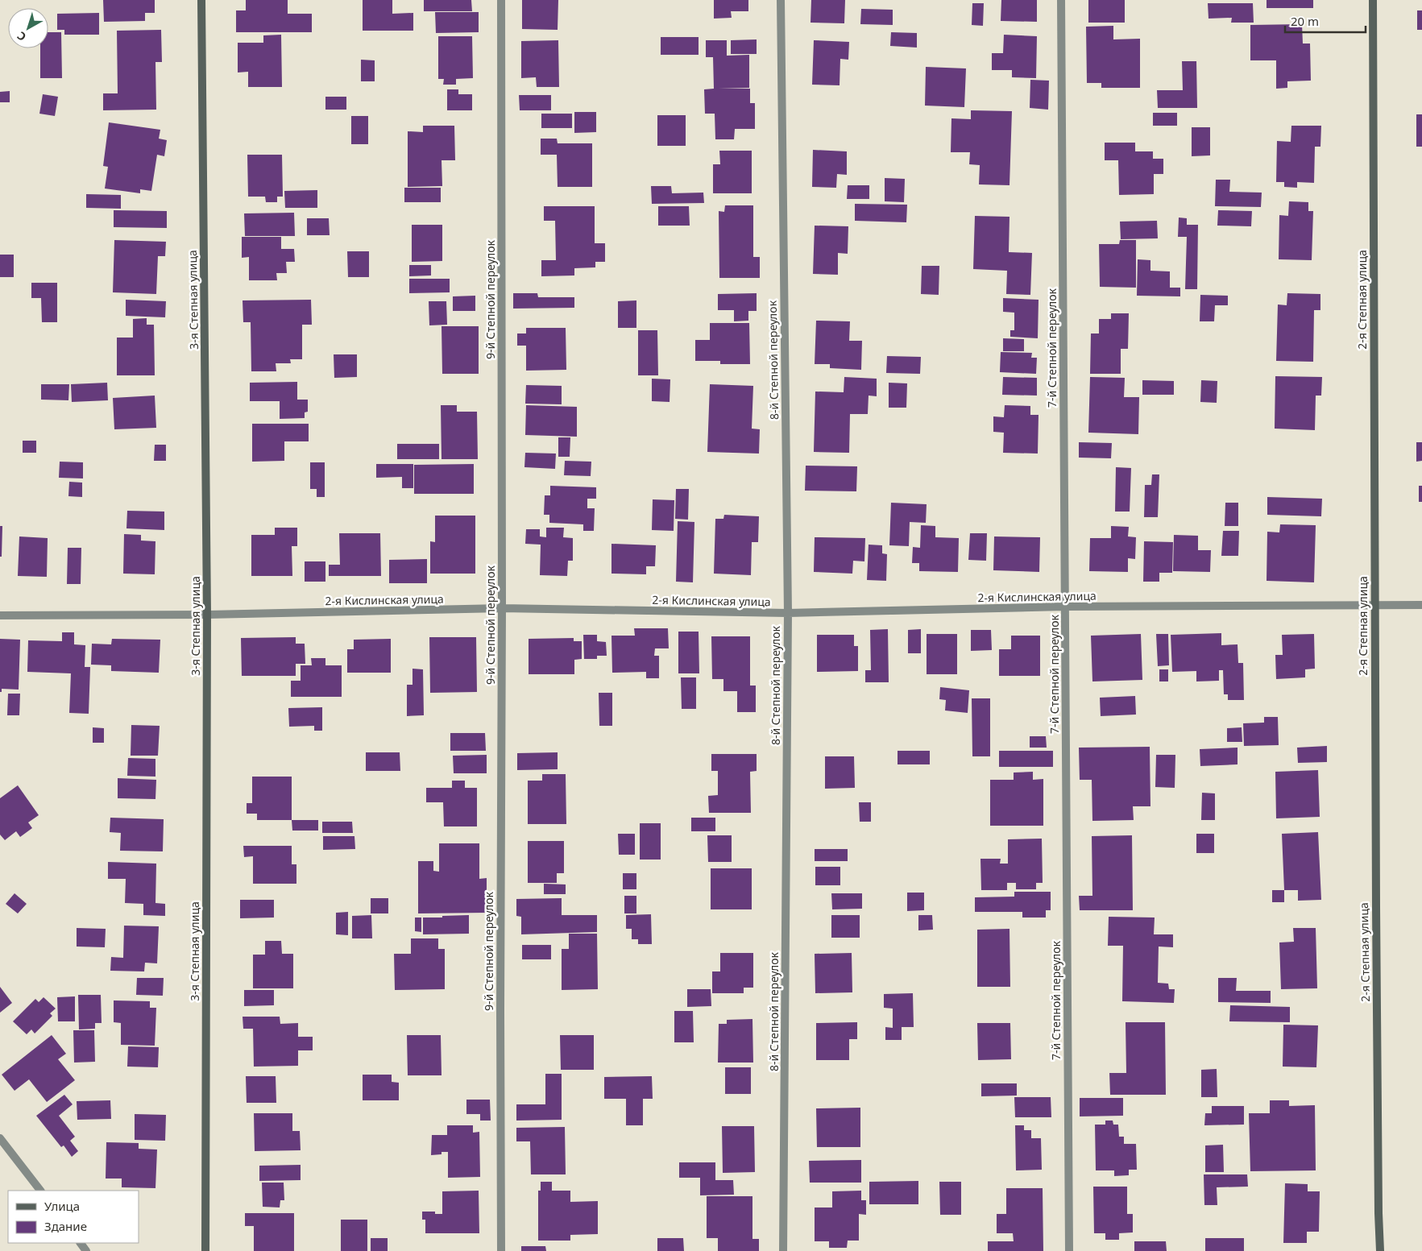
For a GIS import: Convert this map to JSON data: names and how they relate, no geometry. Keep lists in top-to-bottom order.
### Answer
{
  "streets": {
    "street": [
      "3-я Степная улица",
      "9-й Степной переулок",
      "2-я Степная улица",
      "7-й Степной переулок",
      "8-й Степной переулок",
      "2-я Кислинская улица"
    ]
  },
  "crossings": [
    ["3-я Степная улица", "2-я Кислинская улица"],
    ["9-й Степной переулок", "2-я Кислинская улица"],
    ["2-я Степная улица", "2-я Кислинская улица"],
    ["7-й Степной переулок", "2-я Кислинская улица"],
    ["8-й Степной переулок", "2-я Кислинская улица"]
  ],
  "legend": ["Улица", "Здание"],
  "scale_bar": "20 m",
  "north": "bottom left"
}
